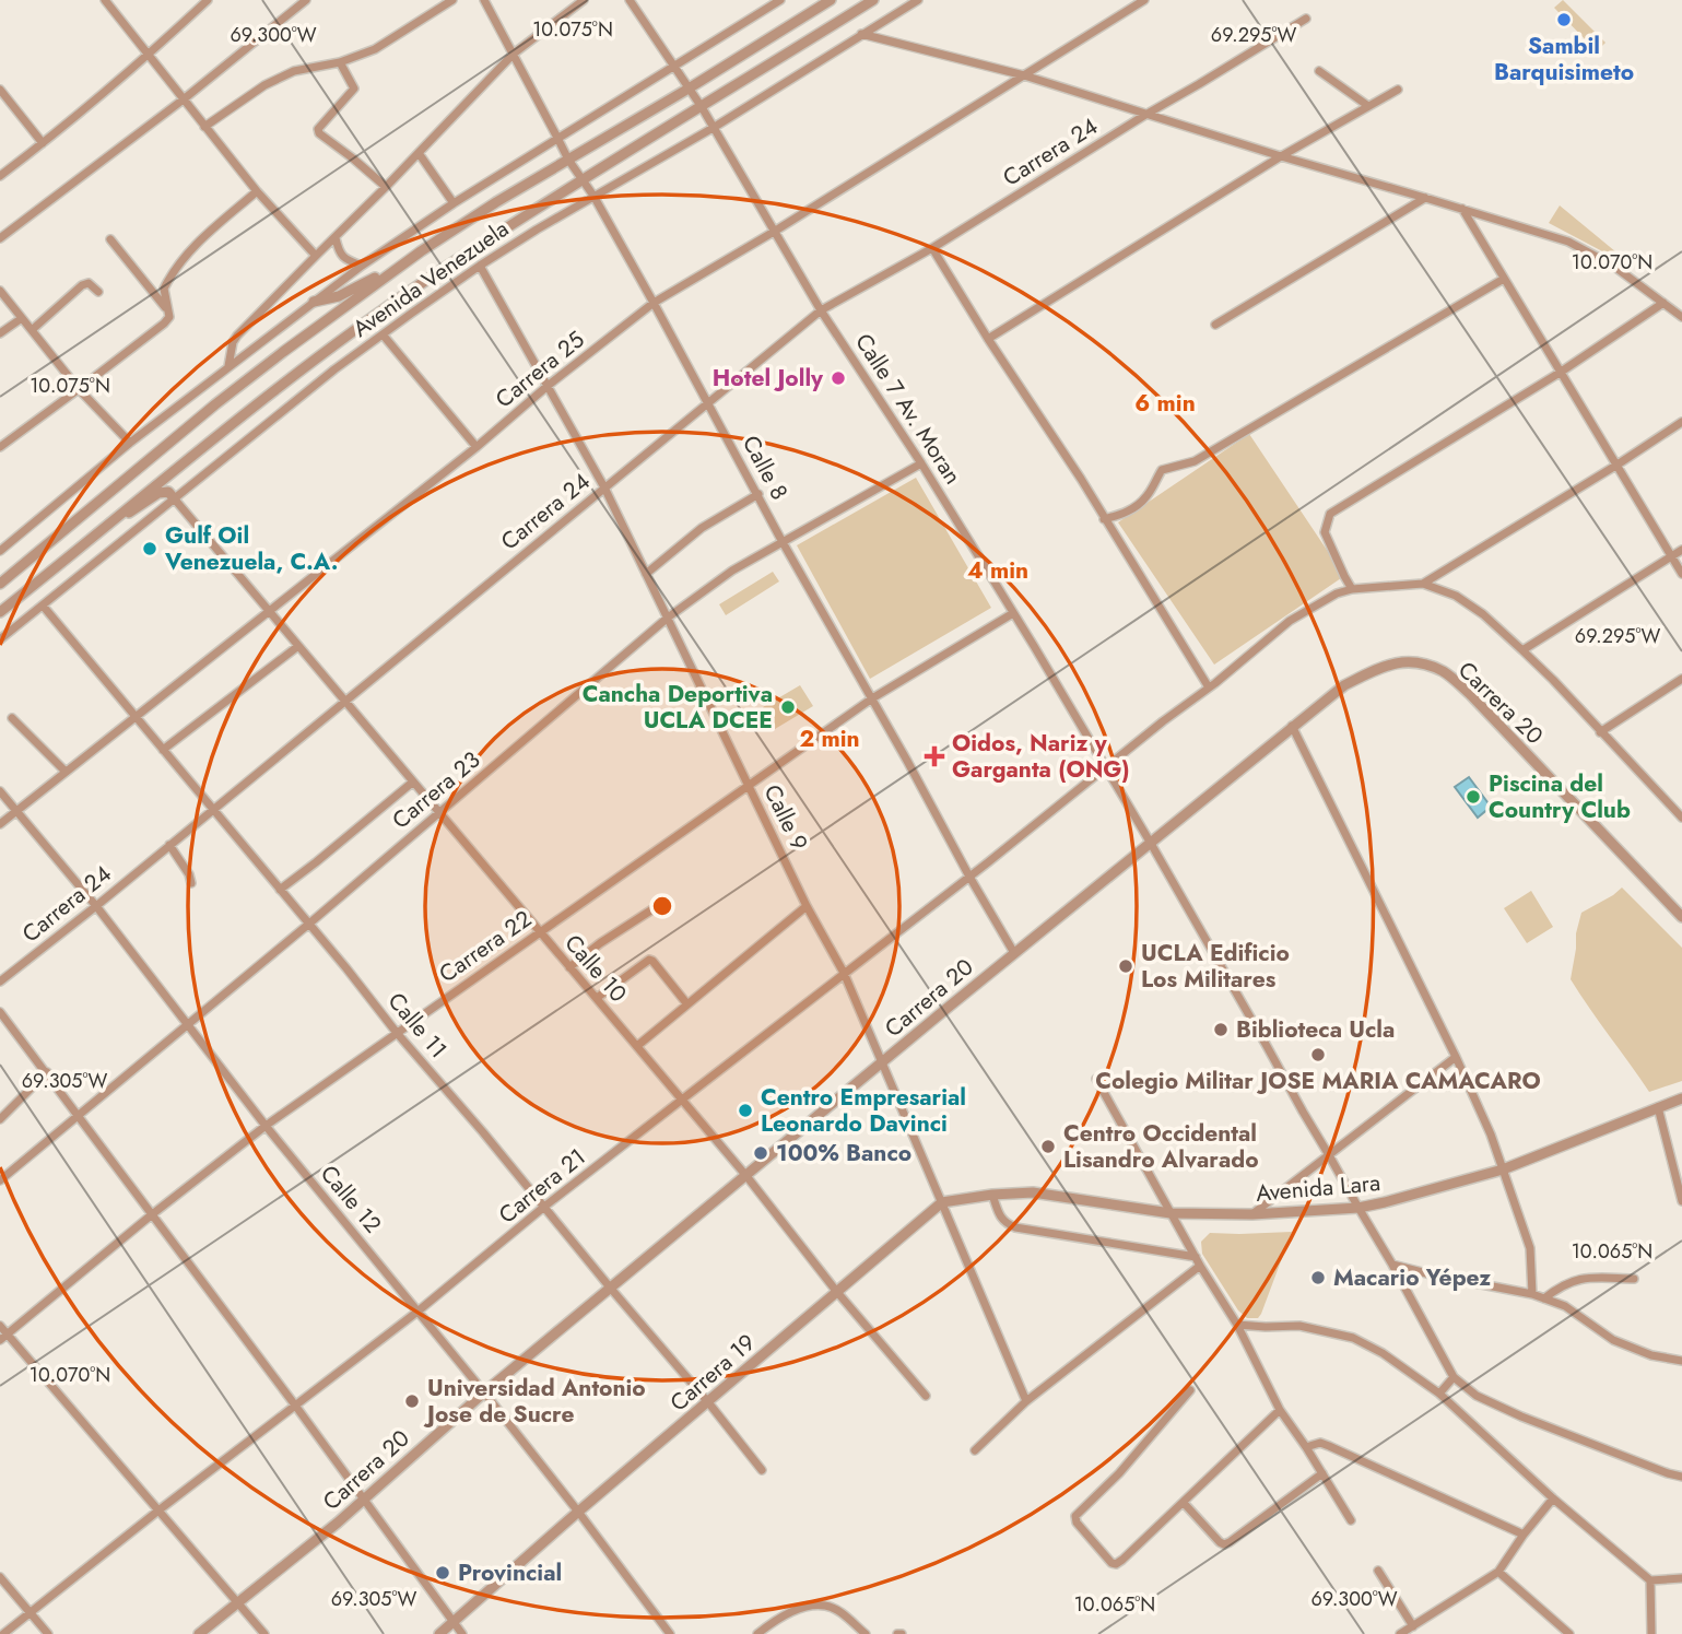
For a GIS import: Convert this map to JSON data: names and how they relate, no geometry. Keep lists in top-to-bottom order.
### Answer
{
  "streets": {
    "street": [
      "Carrera 24",
      "Avenida Venezuela",
      "Carrera 25",
      "Calle 7 Av. Moran",
      "Calle 8",
      "Carrera 20",
      "Carrera 23",
      "Calle 9",
      "Carrera 22",
      "Calle 10",
      "Calle 11",
      "Carrera 21",
      "Avenida Lara",
      "Calle 12",
      "Carrera 19"
    ]
  },
  "crossings": [
    ["Carrera 24", "Calle 7 Av. Moran"],
    ["Carrera 24", "Calle 8"],
    ["Carrera 24", "Calle 9"],
    ["Carrera 24", "Calle 10"],
    ["Carrera 24", "Calle 11"],
    ["Carrera 24", "Calle 12"],
    ["Avenida Venezuela", "Calle 7 Av. Moran"],
    ["Avenida Venezuela", "Calle 8"],
    ["Avenida Venezuela", "Calle 9"],
    ["Avenida Venezuela", "Calle 10"],
    ["Avenida Venezuela", "Calle 11"],
    ["Carrera 25", "Calle 7 Av. Moran"],
    ["Carrera 25", "Calle 8"],
    ["Carrera 25", "Calle 9"],
    ["Carrera 25", "Calle 10"],
    ["Carrera 25", "Calle 11"],
    ["Carrera 25", "Calle 12"],
    ["Calle 7 Av. Moran", "Carrera 20"],
    ["Calle 7 Av. Moran", "Carrera 23"],
    ["Calle 7 Av. Moran", "Carrera 22"],
    ["Calle 7 Av. Moran", "Carrera 21"],
    ["Calle 7 Av. Moran", "Avenida Lara"],
    ["Calle 8", "Carrera 20"],
    ["Calle 8", "Carrera 23"],
    ["Calle 8", "Carrera 22"],
    ["Calle 8", "Carrera 21"],
    ["Carrera 20", "Calle 9"],
    ["Carrera 20", "Calle 10"],
    ["Carrera 20", "Calle 11"],
    ["Carrera 20", "Calle 12"],
    ["Carrera 23", "Calle 9"],
    ["Carrera 23", "Calle 10"],
    ["Carrera 23", "Calle 11"],
    ["Carrera 23", "Calle 12"],
    ["Calle 9", "Carrera 22"],
    ["Calle 9", "Carrera 21"],
    ["Calle 9", "Avenida Lara"],
    ["Calle 9", "Carrera 19"],
    ["Carrera 22", "Calle 10"],
    ["Carrera 22", "Calle 11"],
    ["Carrera 22", "Calle 12"],
    ["Calle 10", "Carrera 21"],
    ["Calle 10", "Carrera 19"],
    ["Calle 11", "Carrera 21"],
    ["Calle 11", "Carrera 19"],
    ["Carrera 21", "Calle 12"],
    ["Avenida Lara", "Carrera 19"],
    ["Calle 12", "Carrera 19"]
  ],
  "places": {
    "other": [
      "Sambil Barquisimeto",
      "Hotel Jolly",
      "Gulf Oil Venezuela, C.A.",
      "Cancha Deportiva UCLA DCEE",
      "Piscina del Country Club",
      "UCLA Edificio Los Militares",
      "Biblioteca Ucla",
      "Colegio Militar JOSE MARIA CAMACARO",
      "Centro Empresarial Leonardo Davinci",
      "Centro Occidental Lisandro Alvarado",
      "100% Banco",
      "Macario Yépez",
      "Universidad Antonio Jose de Sucre",
      "Provincial"
    ],
    "health": ["Oidos, Nariz y Garganta (ONG)"]
  },
  "coordinates": [
    "10.075°N",
    "69.300°W",
    "69.295°W",
    "10.070°N",
    "69.305°W",
    "10.065°N"
  ],
  "rings": ["6 min", "4 min", "2 min"]
}
